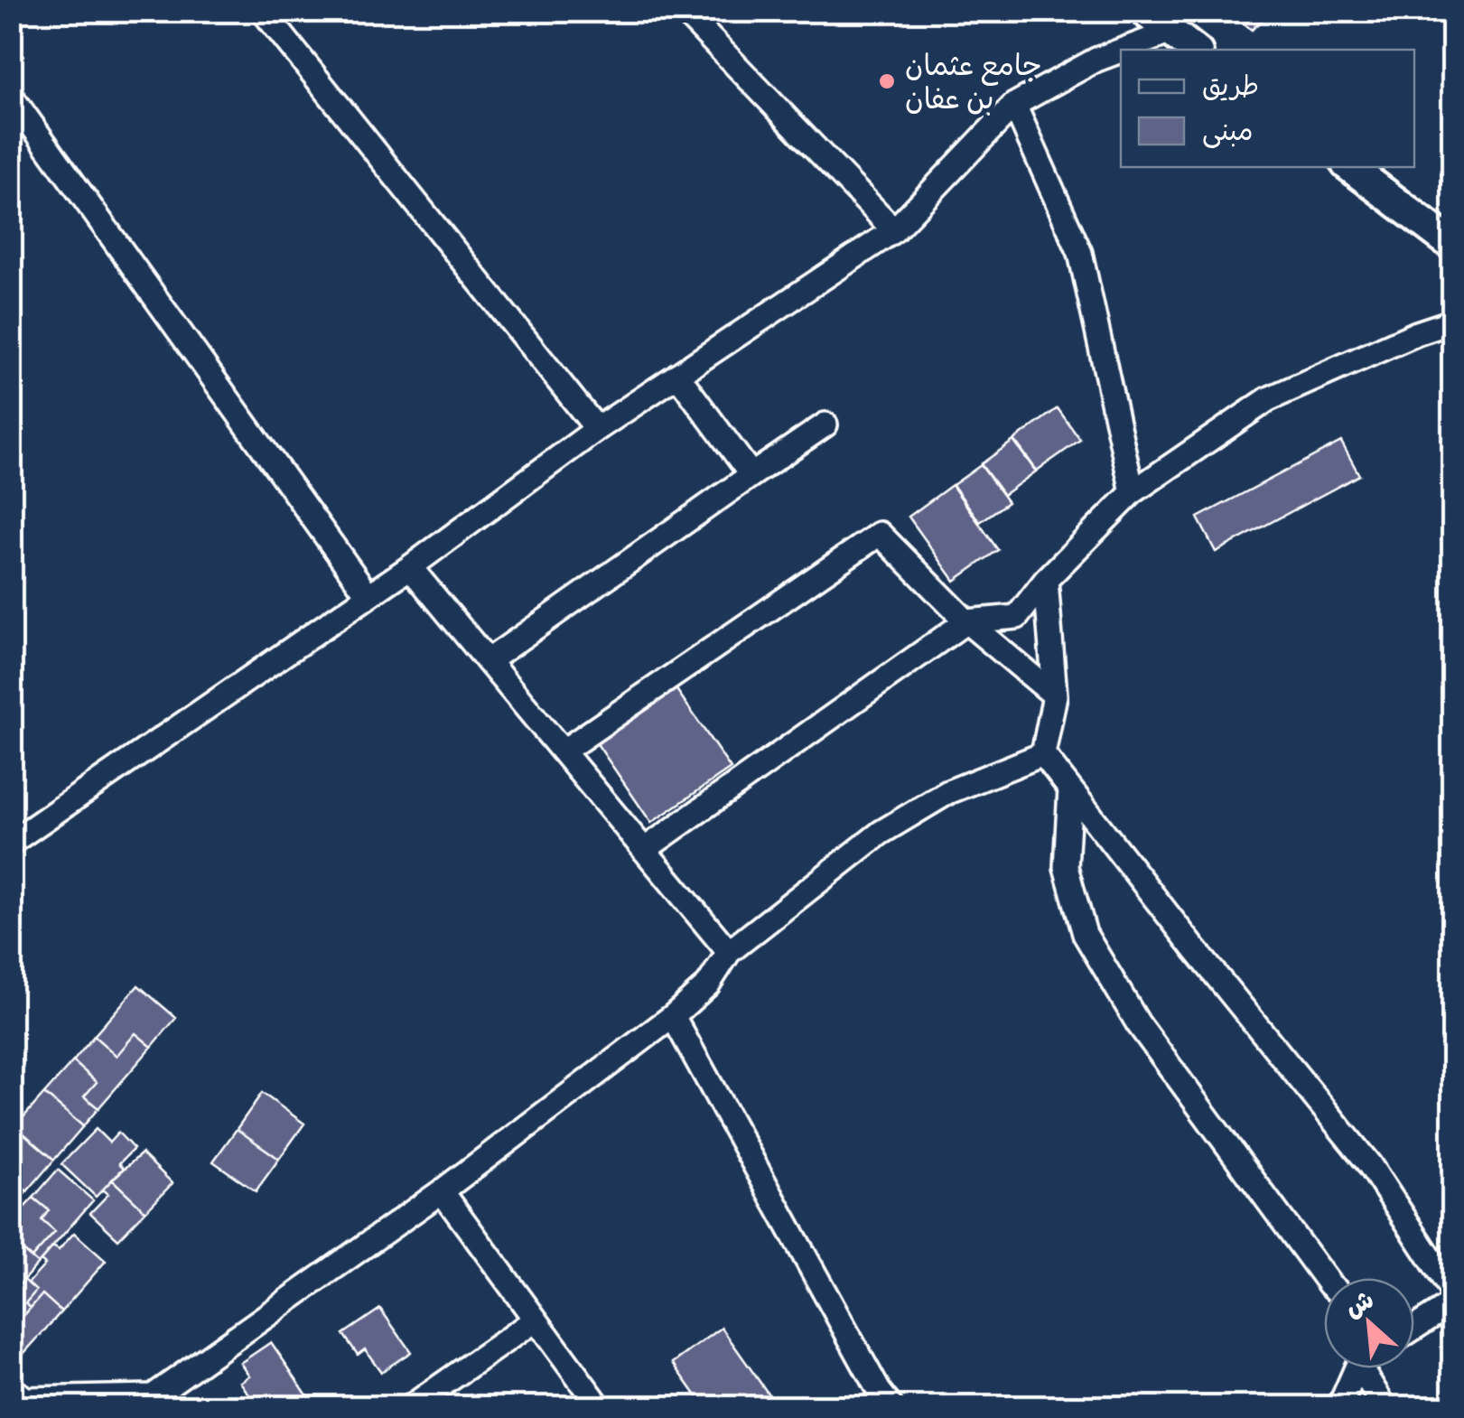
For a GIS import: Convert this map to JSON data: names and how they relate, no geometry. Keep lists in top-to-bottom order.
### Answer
{
  "places": ["جامع عثمان بن عفان"],
  "legend": ["طريق", "مبنى"],
  "north": "top left"
}
